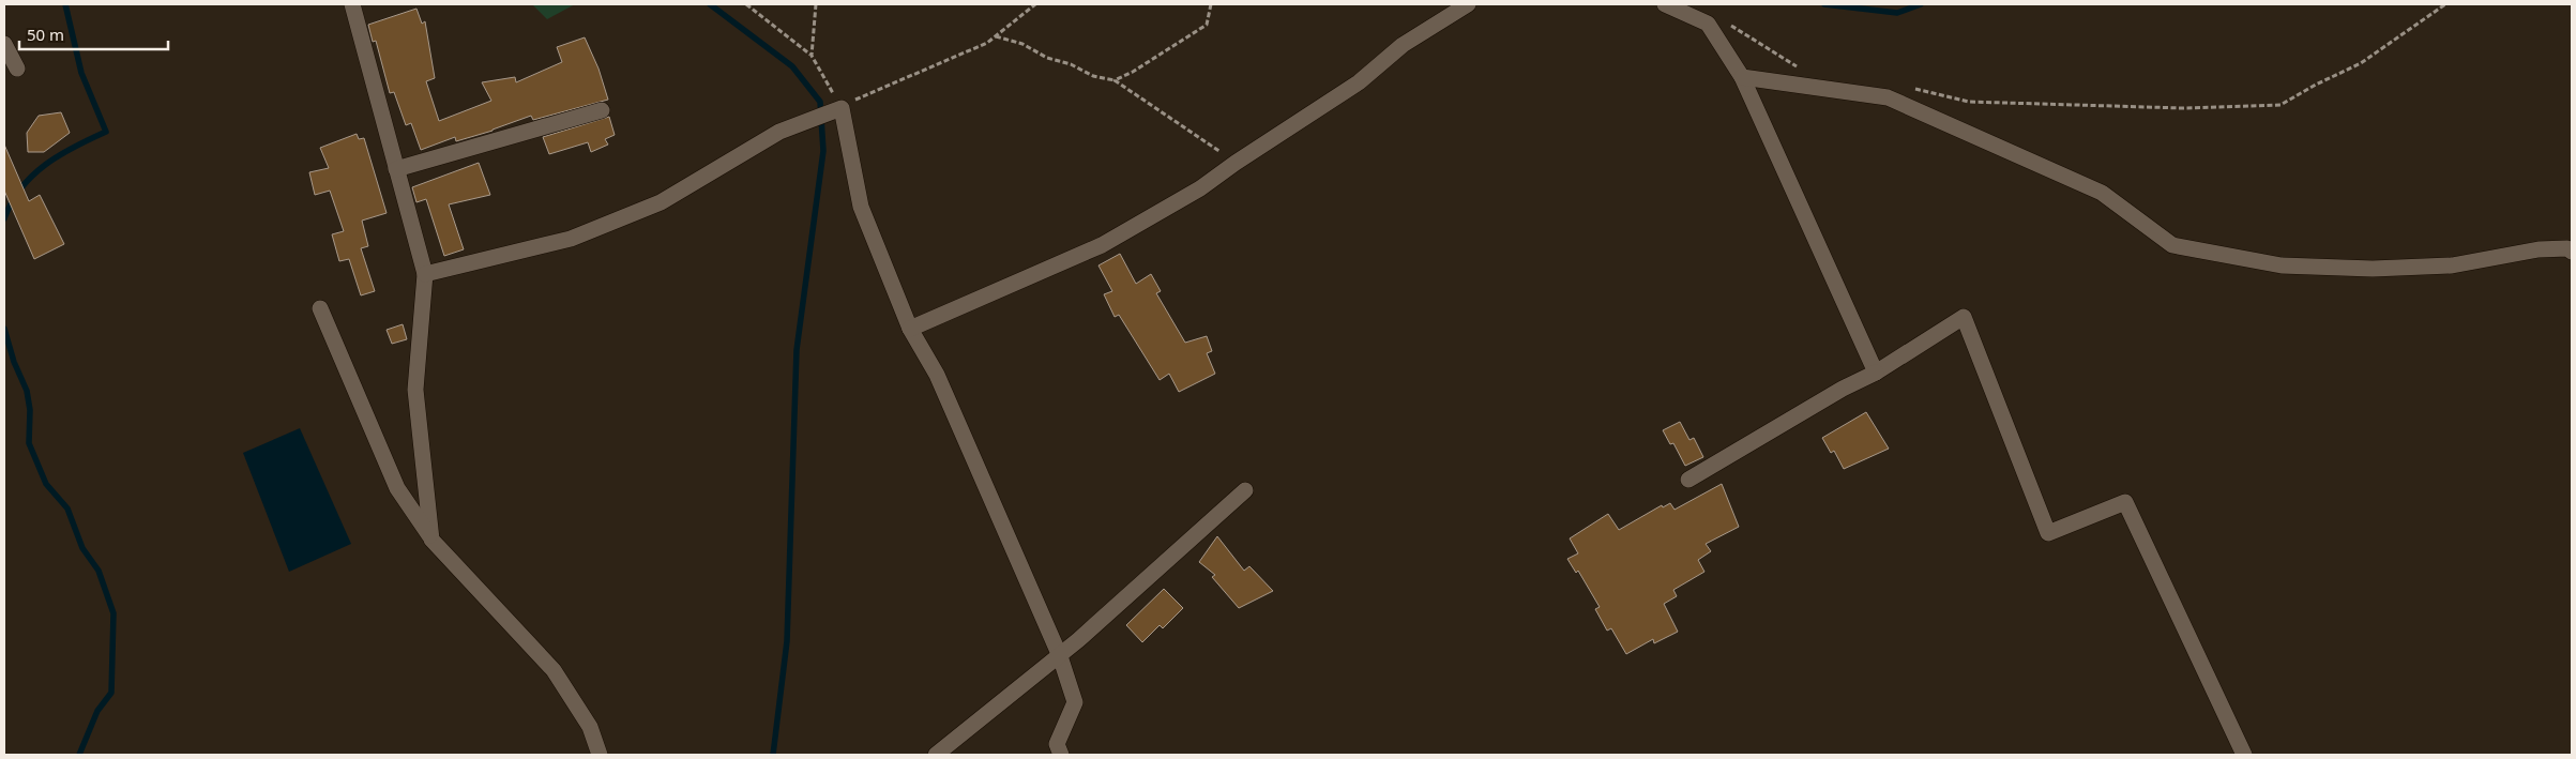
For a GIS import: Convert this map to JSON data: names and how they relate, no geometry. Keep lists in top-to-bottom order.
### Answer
{
  "scale_bar": "50 m"
}
